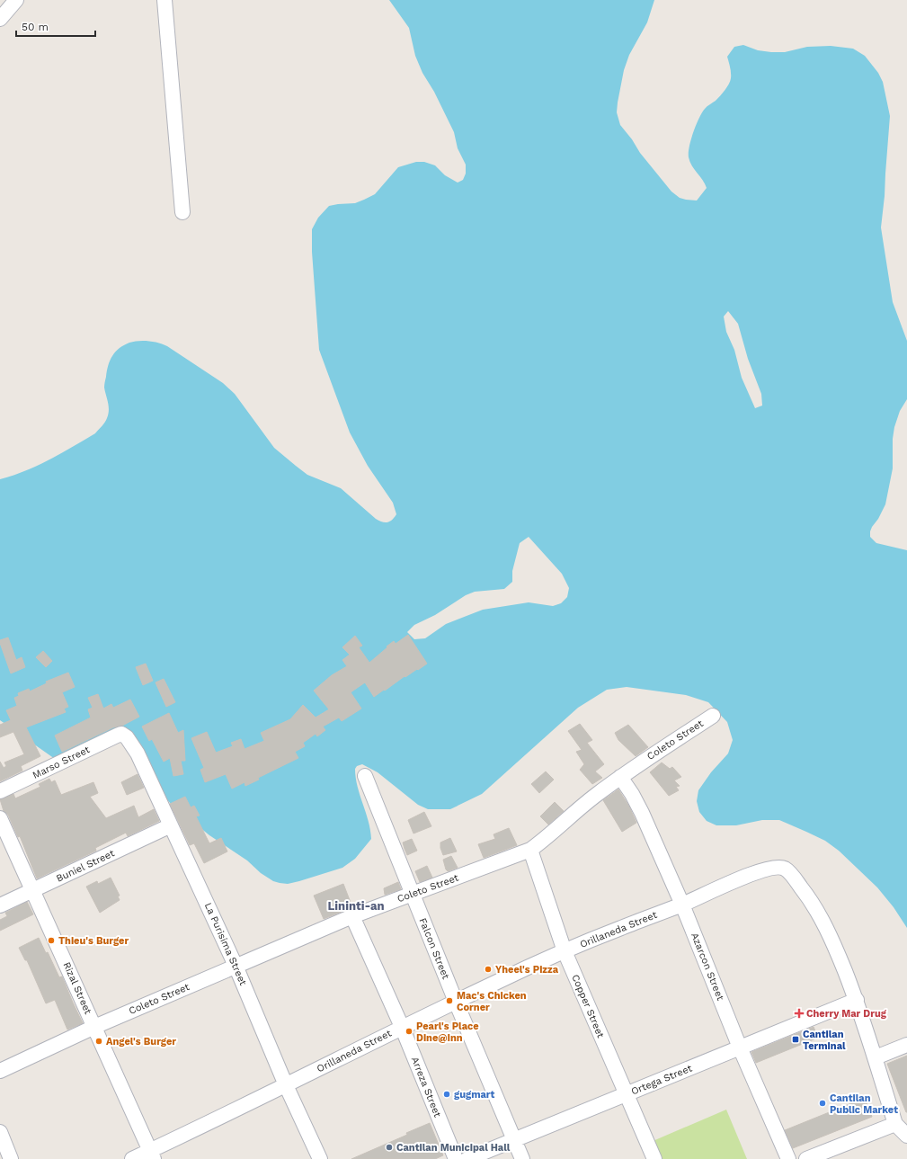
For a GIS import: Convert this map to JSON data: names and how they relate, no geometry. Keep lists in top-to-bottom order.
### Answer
{
  "streets": {
    "street": [
      "Coleto Street",
      "Marso Street",
      "Buniel Street",
      "Orillaneda Street",
      "La Purisima Street",
      "Falcon Street",
      "Azarcon Street",
      "Rizal Street",
      "Copper Street",
      "Ortega Street",
      "Arreza Street"
    ]
  },
  "crossings": [
    ["Coleto Street", "La Purisima Street"],
    ["Coleto Street", "Falcon Street"],
    ["Coleto Street", "Azarcon Street"],
    ["Coleto Street", "Rizal Street"],
    ["Coleto Street", "Copper Street"],
    ["Coleto Street", "Arreza Street"],
    ["Marso Street", "La Purisima Street"],
    ["Buniel Street", "La Purisima Street"],
    ["Buniel Street", "Rizal Street"],
    ["Orillaneda Street", "La Purisima Street"],
    ["Orillaneda Street", "Falcon Street"],
    ["Orillaneda Street", "Azarcon Street"],
    ["Orillaneda Street", "Rizal Street"],
    ["Orillaneda Street", "Copper Street"],
    ["Orillaneda Street", "Ortega Street"],
    ["Orillaneda Street", "Arreza Street"],
    ["Falcon Street", "Ortega Street"],
    ["Azarcon Street", "Ortega Street"],
    ["Copper Street", "Ortega Street"]
  ],
  "districts": ["Lininti-an"],
  "places": {
    "other": [
      "Thieu's Burger",
      "Yheel's Pizza",
      "Mac's Chicken Corner",
      "Pearl's Place Dine@Inn",
      "Angel's Burger",
      "gugmart",
      "Cantilan Public Market",
      "Cantilan Municipal Hall"
    ],
    "health": ["Cherry Mar Drug"],
    "transit": ["Cantilan Terminal"]
  },
  "scale_bar": "50 m"
}
